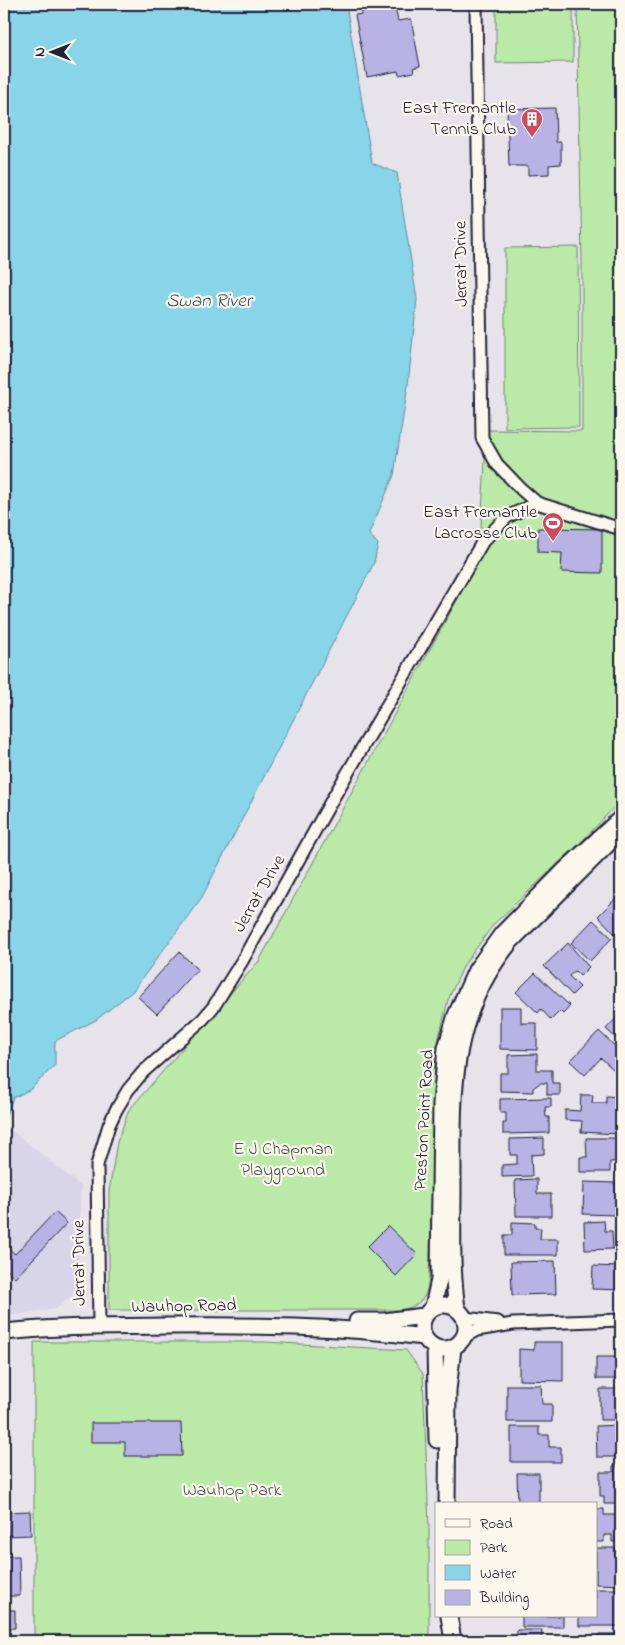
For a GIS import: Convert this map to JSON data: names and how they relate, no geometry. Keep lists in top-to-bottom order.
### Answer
{
  "streets": {
    "main road": ["Preston Point Road", "Wauhop Road"],
    "street": ["Jerrat Drive"]
  },
  "crossings": [
    ["Jerrat Drive", "Wauhop Road"],
    ["Preston Point Road", "Wauhop Road"]
  ],
  "water": ["Swan River"],
  "parks": ["E J Chapman Playground", "Wauhop Park"],
  "places": {
    "building": ["East Fremantle Tennis Club"],
    "sports": ["East Fremantle Lacrosse Club"]
  },
  "legend": [
    "Road",
    "Park",
    "Water",
    "Building"
  ],
  "north": "left"
}
